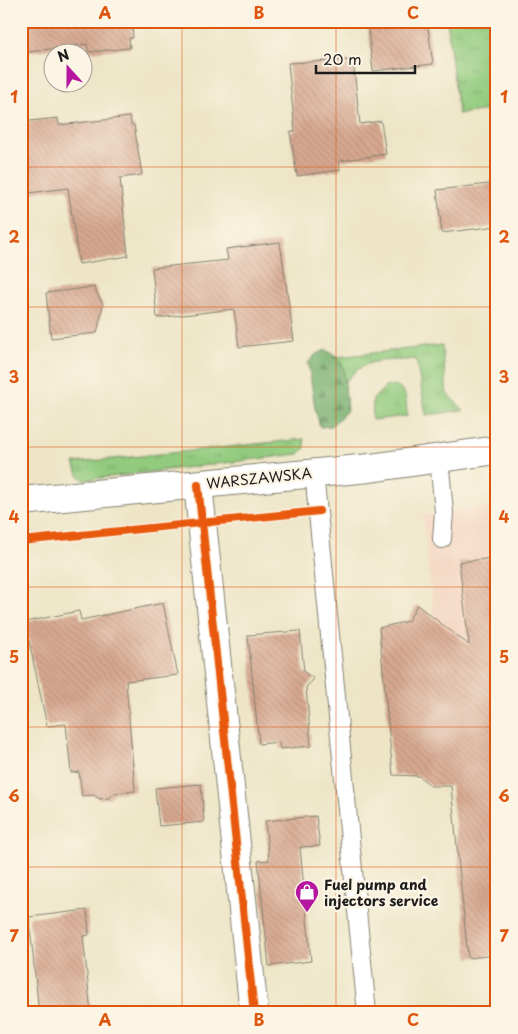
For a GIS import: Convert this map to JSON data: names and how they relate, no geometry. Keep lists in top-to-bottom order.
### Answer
{
  "streets": {
    "street": ["WARSZAWSKA"]
  },
  "places": {
    "shop": ["Fuel pump and injectors service"]
  },
  "scale_bar": "20 m",
  "north": "top",
  "grid": {
    "columns": ["A", "B", "C"],
    "rows": [
      "1",
      "2",
      "3",
      "4",
      "5",
      "6",
      "7"
    ]
  }
}
